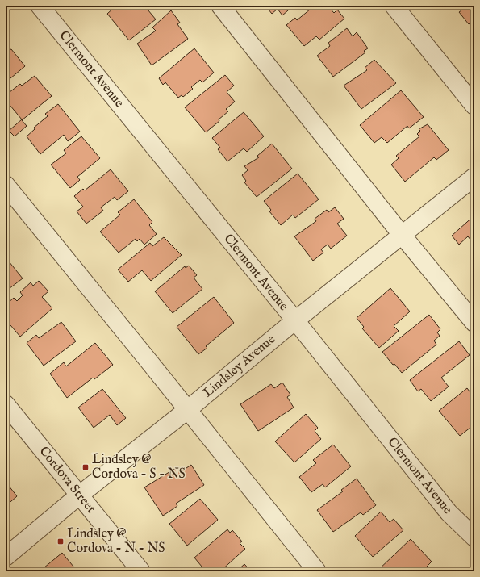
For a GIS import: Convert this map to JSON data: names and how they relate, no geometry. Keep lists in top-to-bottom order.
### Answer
{
  "streets": {
    "street": ["Clermont Avenue", "Lindsley Avenue", "Cordova Street"]
  },
  "crossings": [
    ["Clermont Avenue", "Lindsley Avenue"],
    ["Lindsley Avenue", "Cordova Street"]
  ],
  "places": {
    "transit": ["Lindsley @ Cordova - S - NS", "Lindsley @ Cordova - N - NS"]
  }
}
